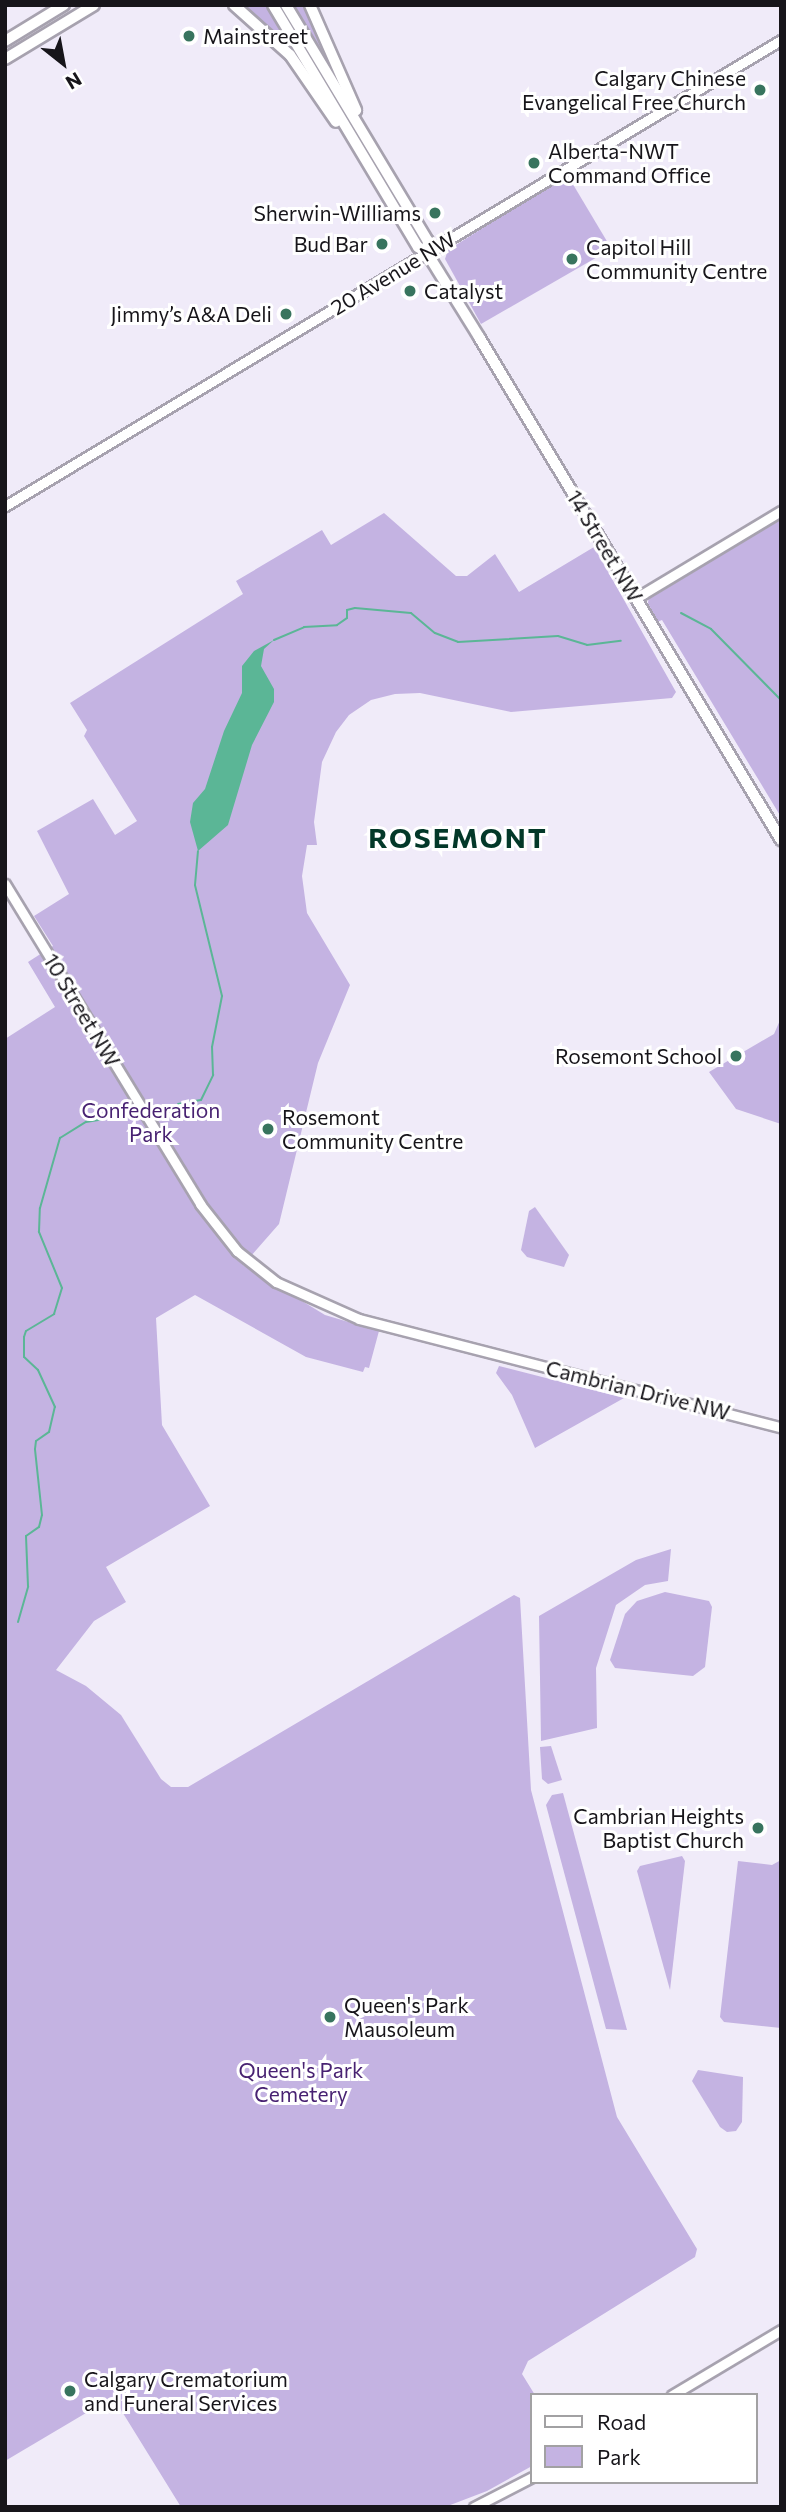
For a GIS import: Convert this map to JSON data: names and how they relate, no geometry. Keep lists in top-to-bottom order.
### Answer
{
  "streets": {
    "main road": ["14 Street NW"],
    "street": ["20 Avenue NW", "10 Street NW", "Cambrian Drive NW"]
  },
  "crossings": [
    ["20 Avenue NW", "14 Street NW"],
    ["10 Street NW", "Cambrian Drive NW"]
  ],
  "districts": ["ROSEMONT"],
  "parks": ["Confederation Park", "Queen's Park Cemetery"],
  "places": [
    "Mainstreet",
    "Calgary Chinese Evangelical Free Church",
    "Alberta-NWT Command Office",
    "Sherwin-Williams",
    "Bud Bar",
    "Capitol Hill Community Centre",
    "Catalyst",
    "Jimmy’s A&A Deli",
    "Rosemont School",
    "Rosemont Community Centre",
    "Cambrian Heights Baptist Church",
    "Queen's Park Mausoleum",
    "Calgary Crematorium and Funeral Services"
  ],
  "legend": ["Road", "Park"],
  "north": "bottom right"
}
